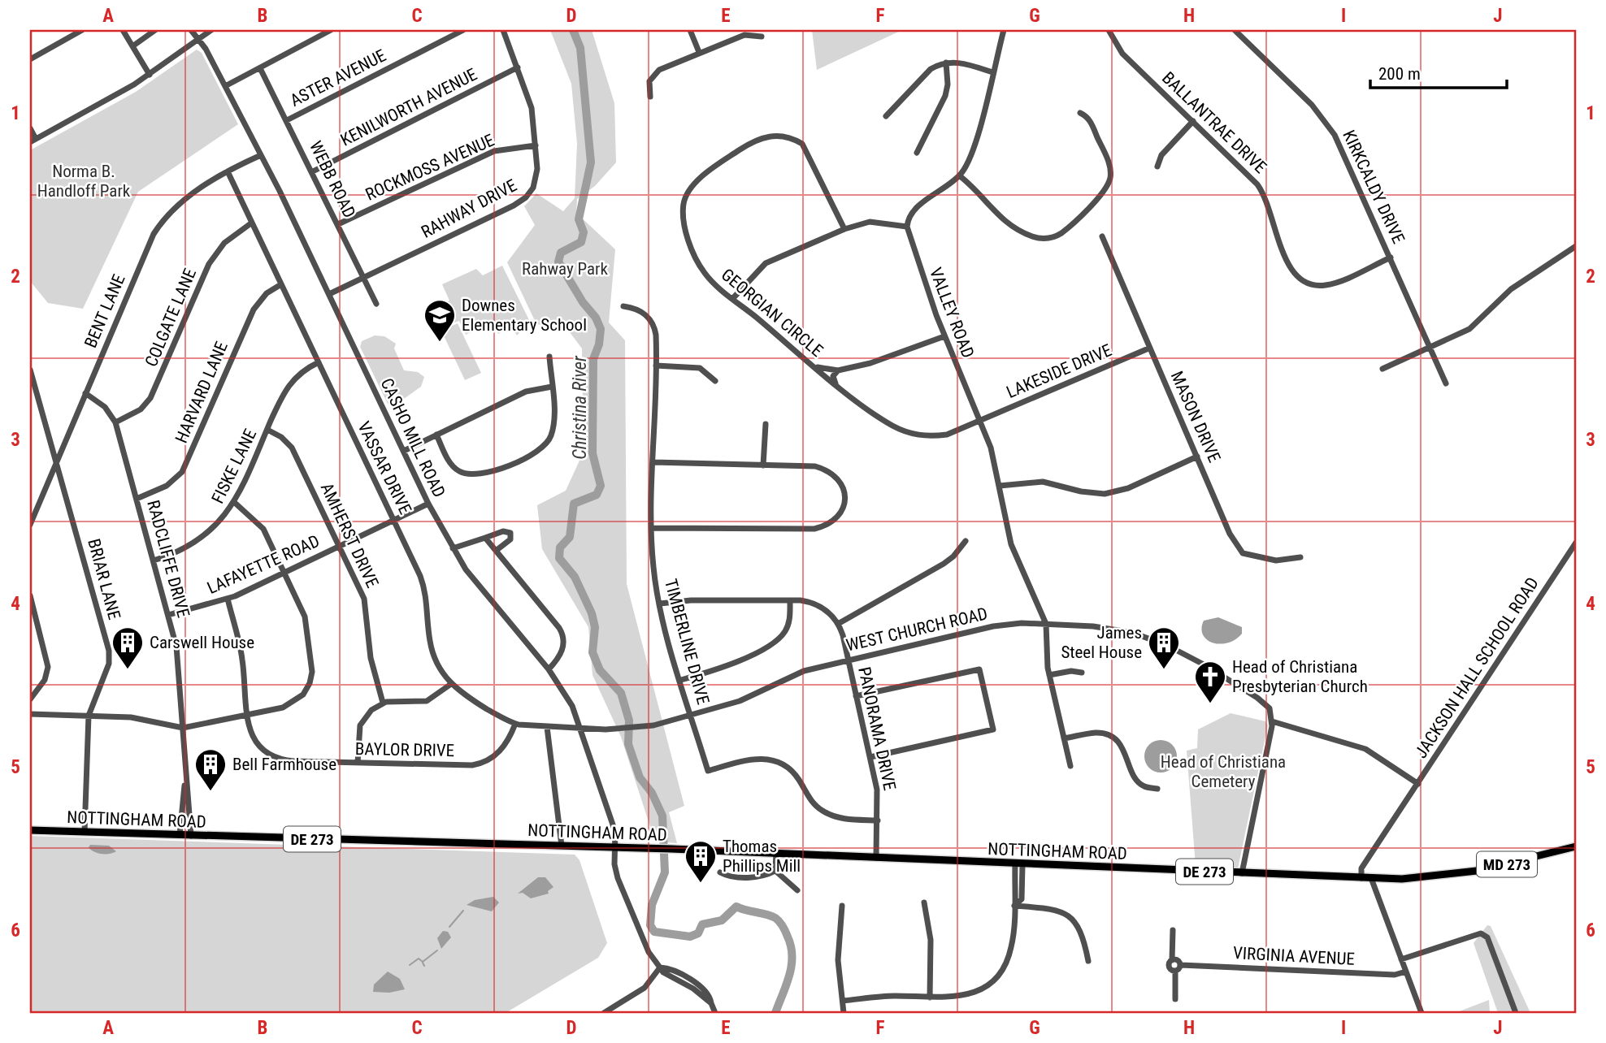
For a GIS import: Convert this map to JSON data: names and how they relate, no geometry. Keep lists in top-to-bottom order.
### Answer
{
  "streets": {
    "main road": ["NOTTINGHAM ROAD", "DE 273", "MD 273"],
    "street": [
      "ASTER AVENUE",
      "KENILWORTH AVENUE",
      "BALLANTRAE DRIVE",
      "ROCKMOSS AVENUE",
      "WEBB ROAD",
      "KIRKCALDY DRIVE",
      "RAHWAY DRIVE",
      "BENT LANE",
      "GEORGIAN CIRCLE",
      "VALLEY ROAD",
      "COLGATE LANE",
      "LAKESIDE DRIVE",
      "HARVARD LANE",
      "MASON DRIVE",
      "CASHO MILL ROAD",
      "FISKE LANE",
      "VASSAR DRIVE",
      "AMHERST DRIVE",
      "RADCLIFFE DRIVE",
      "LAFAYETTE ROAD",
      "BRIAR LANE",
      "WEST CHURCH ROAD",
      "TIMBERLINE DRIVE",
      "JACKSON HALL SCHOOL ROAD",
      "PANORAMA DRIVE",
      "BAYLOR DRIVE",
      "VIRGINIA AVENUE"
    ]
  },
  "crossings": [
    ["ASTER AVENUE", "WEBB ROAD"],
    ["KENILWORTH AVENUE", "WEBB ROAD"],
    ["KENILWORTH AVENUE", "RAHWAY DRIVE"],
    ["BALLANTRAE DRIVE", "KIRKCALDY DRIVE"],
    ["ROCKMOSS AVENUE", "WEBB ROAD"],
    ["ROCKMOSS AVENUE", "RAHWAY DRIVE"],
    ["WEBB ROAD", "RAHWAY DRIVE"],
    ["RAHWAY DRIVE", "CASHO MILL ROAD"],
    ["BENT LANE", "CASHO MILL ROAD"],
    ["BENT LANE", "VASSAR DRIVE"],
    ["BENT LANE", "RADCLIFFE DRIVE"],
    ["BENT LANE", "BRIAR LANE"],
    ["GEORGIAN CIRCLE", "VALLEY ROAD"],
    ["GEORGIAN CIRCLE", "LAKESIDE DRIVE"],
    ["VALLEY ROAD", "LAKESIDE DRIVE"],
    ["VALLEY ROAD", "WEST CHURCH ROAD"],
    ["COLGATE LANE", "VASSAR DRIVE"],
    ["COLGATE LANE", "RADCLIFFE DRIVE"],
    ["LAKESIDE DRIVE", "MASON DRIVE"],
    ["HARVARD LANE", "VASSAR DRIVE"],
    ["HARVARD LANE", "RADCLIFFE DRIVE"],
    ["CASHO MILL ROAD", "LAFAYETTE ROAD"],
    ["CASHO MILL ROAD", "WEST CHURCH ROAD"],
    ["CASHO MILL ROAD", "NOTTINGHAM ROAD"],
    ["FISKE LANE", "VASSAR DRIVE"],
    ["FISKE LANE", "AMHERST DRIVE"],
    ["FISKE LANE", "RADCLIFFE DRIVE"],
    ["VASSAR DRIVE", "LAFAYETTE ROAD"],
    ["VASSAR DRIVE", "WEST CHURCH ROAD"],
    ["VASSAR DRIVE", "BAYLOR DRIVE"],
    ["AMHERST DRIVE", "LAFAYETTE ROAD"],
    ["RADCLIFFE DRIVE", "LAFAYETTE ROAD"],
    ["RADCLIFFE DRIVE", "NOTTINGHAM ROAD"],
    ["LAFAYETTE ROAD", "BAYLOR DRIVE"],
    ["BRIAR LANE", "NOTTINGHAM ROAD"],
    ["WEST CHURCH ROAD", "TIMBERLINE DRIVE"],
    ["WEST CHURCH ROAD", "PANORAMA DRIVE"],
    ["TIMBERLINE DRIVE", "PANORAMA DRIVE"],
    ["JACKSON HALL SCHOOL ROAD", "NOTTINGHAM ROAD"],
    ["PANORAMA DRIVE", "NOTTINGHAM ROAD"],
    ["NOTTINGHAM ROAD", "MD 273"]
  ],
  "water": ["Christina River"],
  "parks": ["Norma B. Handloff Park", "Rahway Park", "Head of Christiana Cemetery"],
  "places": {
    "school or university": ["Downes Elementary School"],
    "building": [
      "Carswell House",
      "James Steel House",
      "Bell Farmhouse",
      "Thomas Phillips Mill"
    ],
    "church": ["Head of Christiana Presbyterian Church"]
  },
  "scale_bar": "200 m",
  "grid": {
    "columns": [
      "A",
      "B",
      "C",
      "D",
      "E",
      "F",
      "G",
      "H",
      "I",
      "J"
    ],
    "rows": [
      "1",
      "2",
      "3",
      "4",
      "5",
      "6"
    ]
  }
}
